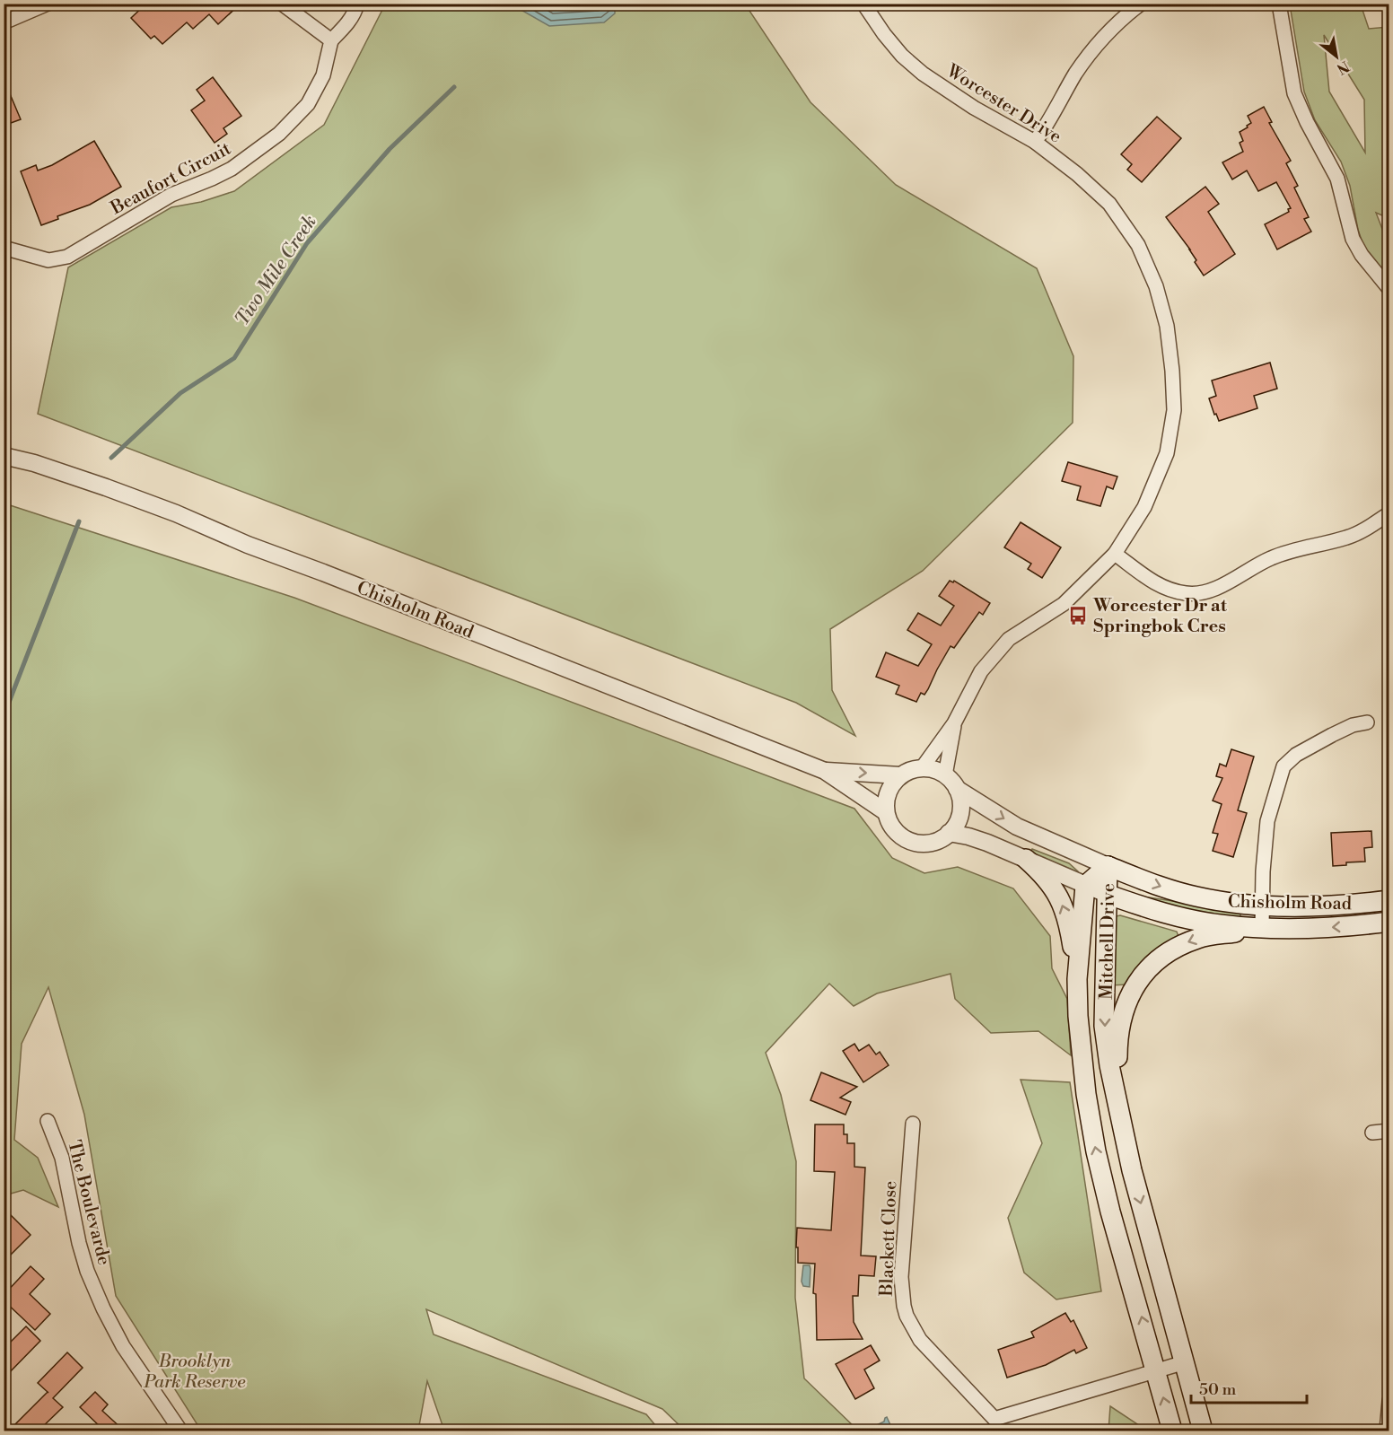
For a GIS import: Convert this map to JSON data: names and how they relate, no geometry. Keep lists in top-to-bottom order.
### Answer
{
  "streets": {
    "main road": ["Chisholm Road", "Mitchell Drive"],
    "street": [
      "Worcester Drive",
      "Beaufort Circuit",
      "The Boulevarde",
      "Blackett Close"
    ]
  },
  "crossings": [
    ["Worcester Drive", "Chisholm Road"],
    ["Chisholm Road", "Mitchell Drive"],
    ["Mitchell Drive", "Blackett Close"]
  ],
  "water": ["Two Mile Creek"],
  "parks": ["Brooklyn Park Reserve"],
  "places": {
    "bus stop": ["Worcester Dr at Springbok Cres"]
  },
  "scale_bar": "50 m",
  "north": "bottom right"
}
